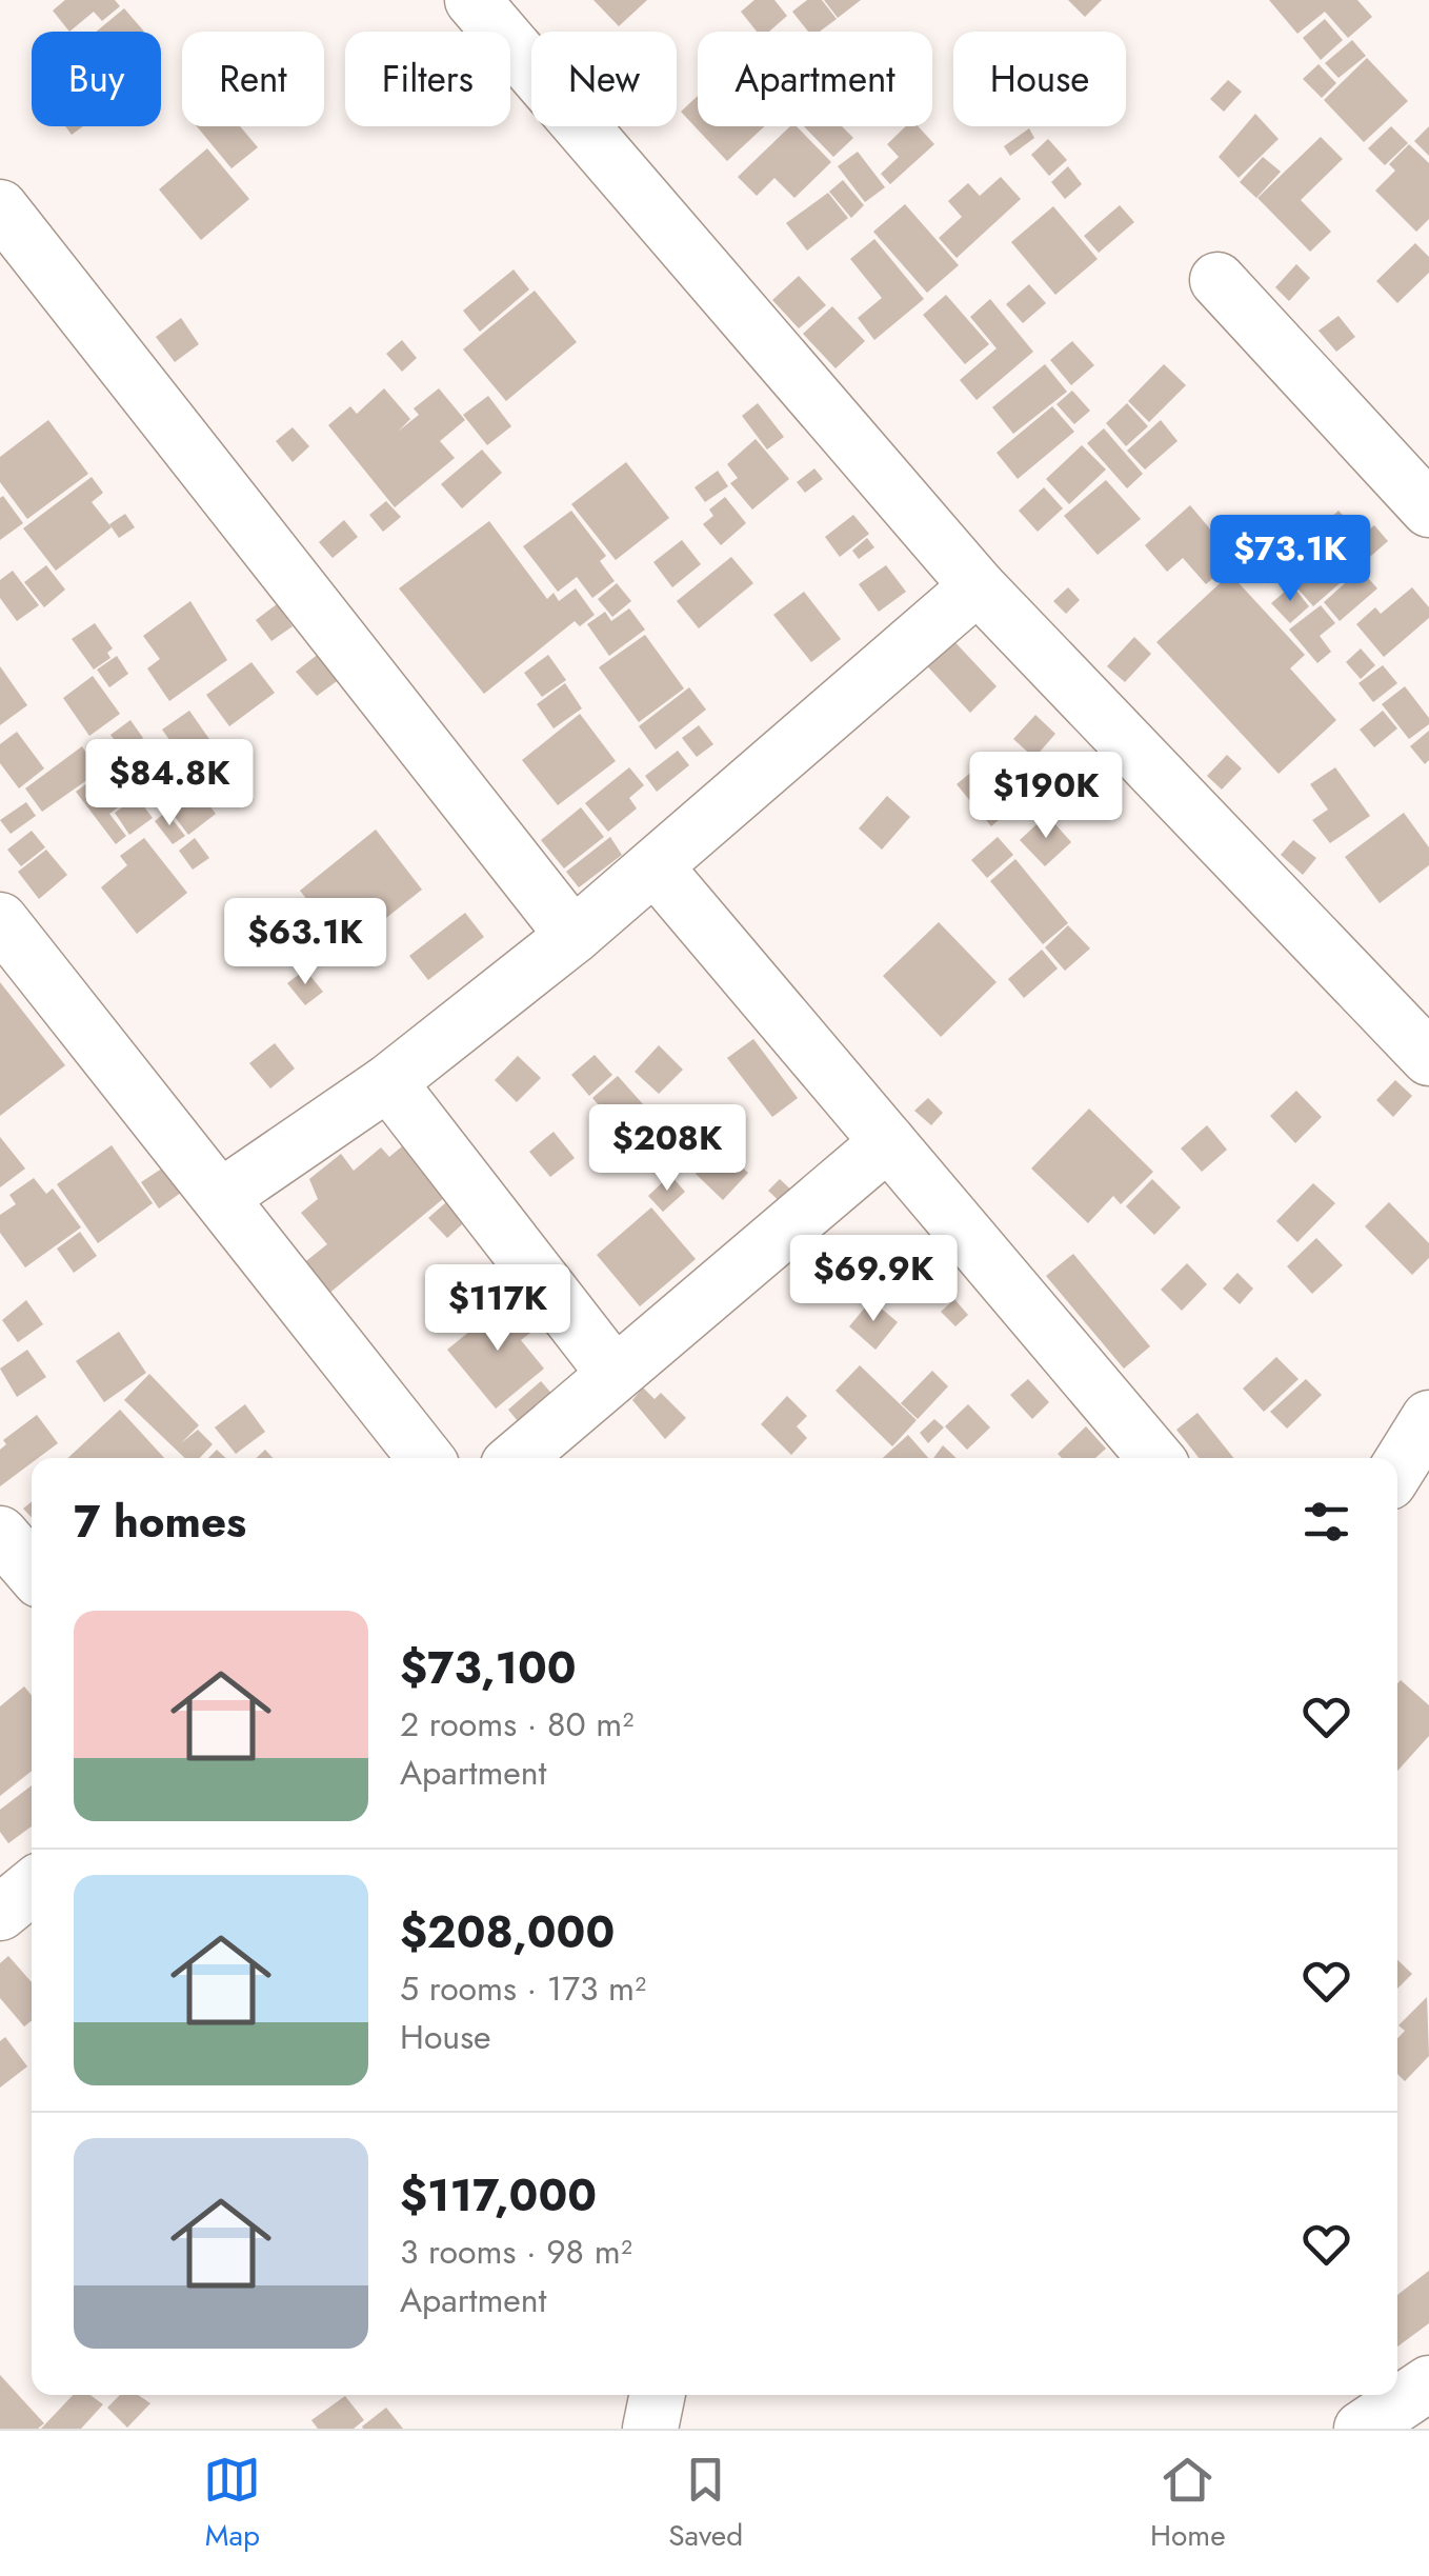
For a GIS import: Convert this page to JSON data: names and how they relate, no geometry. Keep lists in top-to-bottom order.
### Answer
{
  "page": {
    "chip": [
      "Buy",
      "Rent",
      "Filters",
      "New",
      "Apartment",
      "House"
    ],
    "price": [
      "$73.1K",
      "$84.8K",
      "$190K",
      "$63.1K",
      "$208K",
      "$69.9K",
      "$117K"
    ],
    "heading": "7 homes",
    "list": [
      {
        "name": "$73,100",
        "note": "2 rooms · 80 m² · Apartment"
      },
      {
        "name": "$208,000",
        "note": "5 rooms · 173 m² · House"
      },
      {
        "name": "$117,000",
        "note": "3 rooms · 98 m² · Apartment"
      }
    ],
    "tabs": ["Map", "Saved", "Home"]
  }
}
